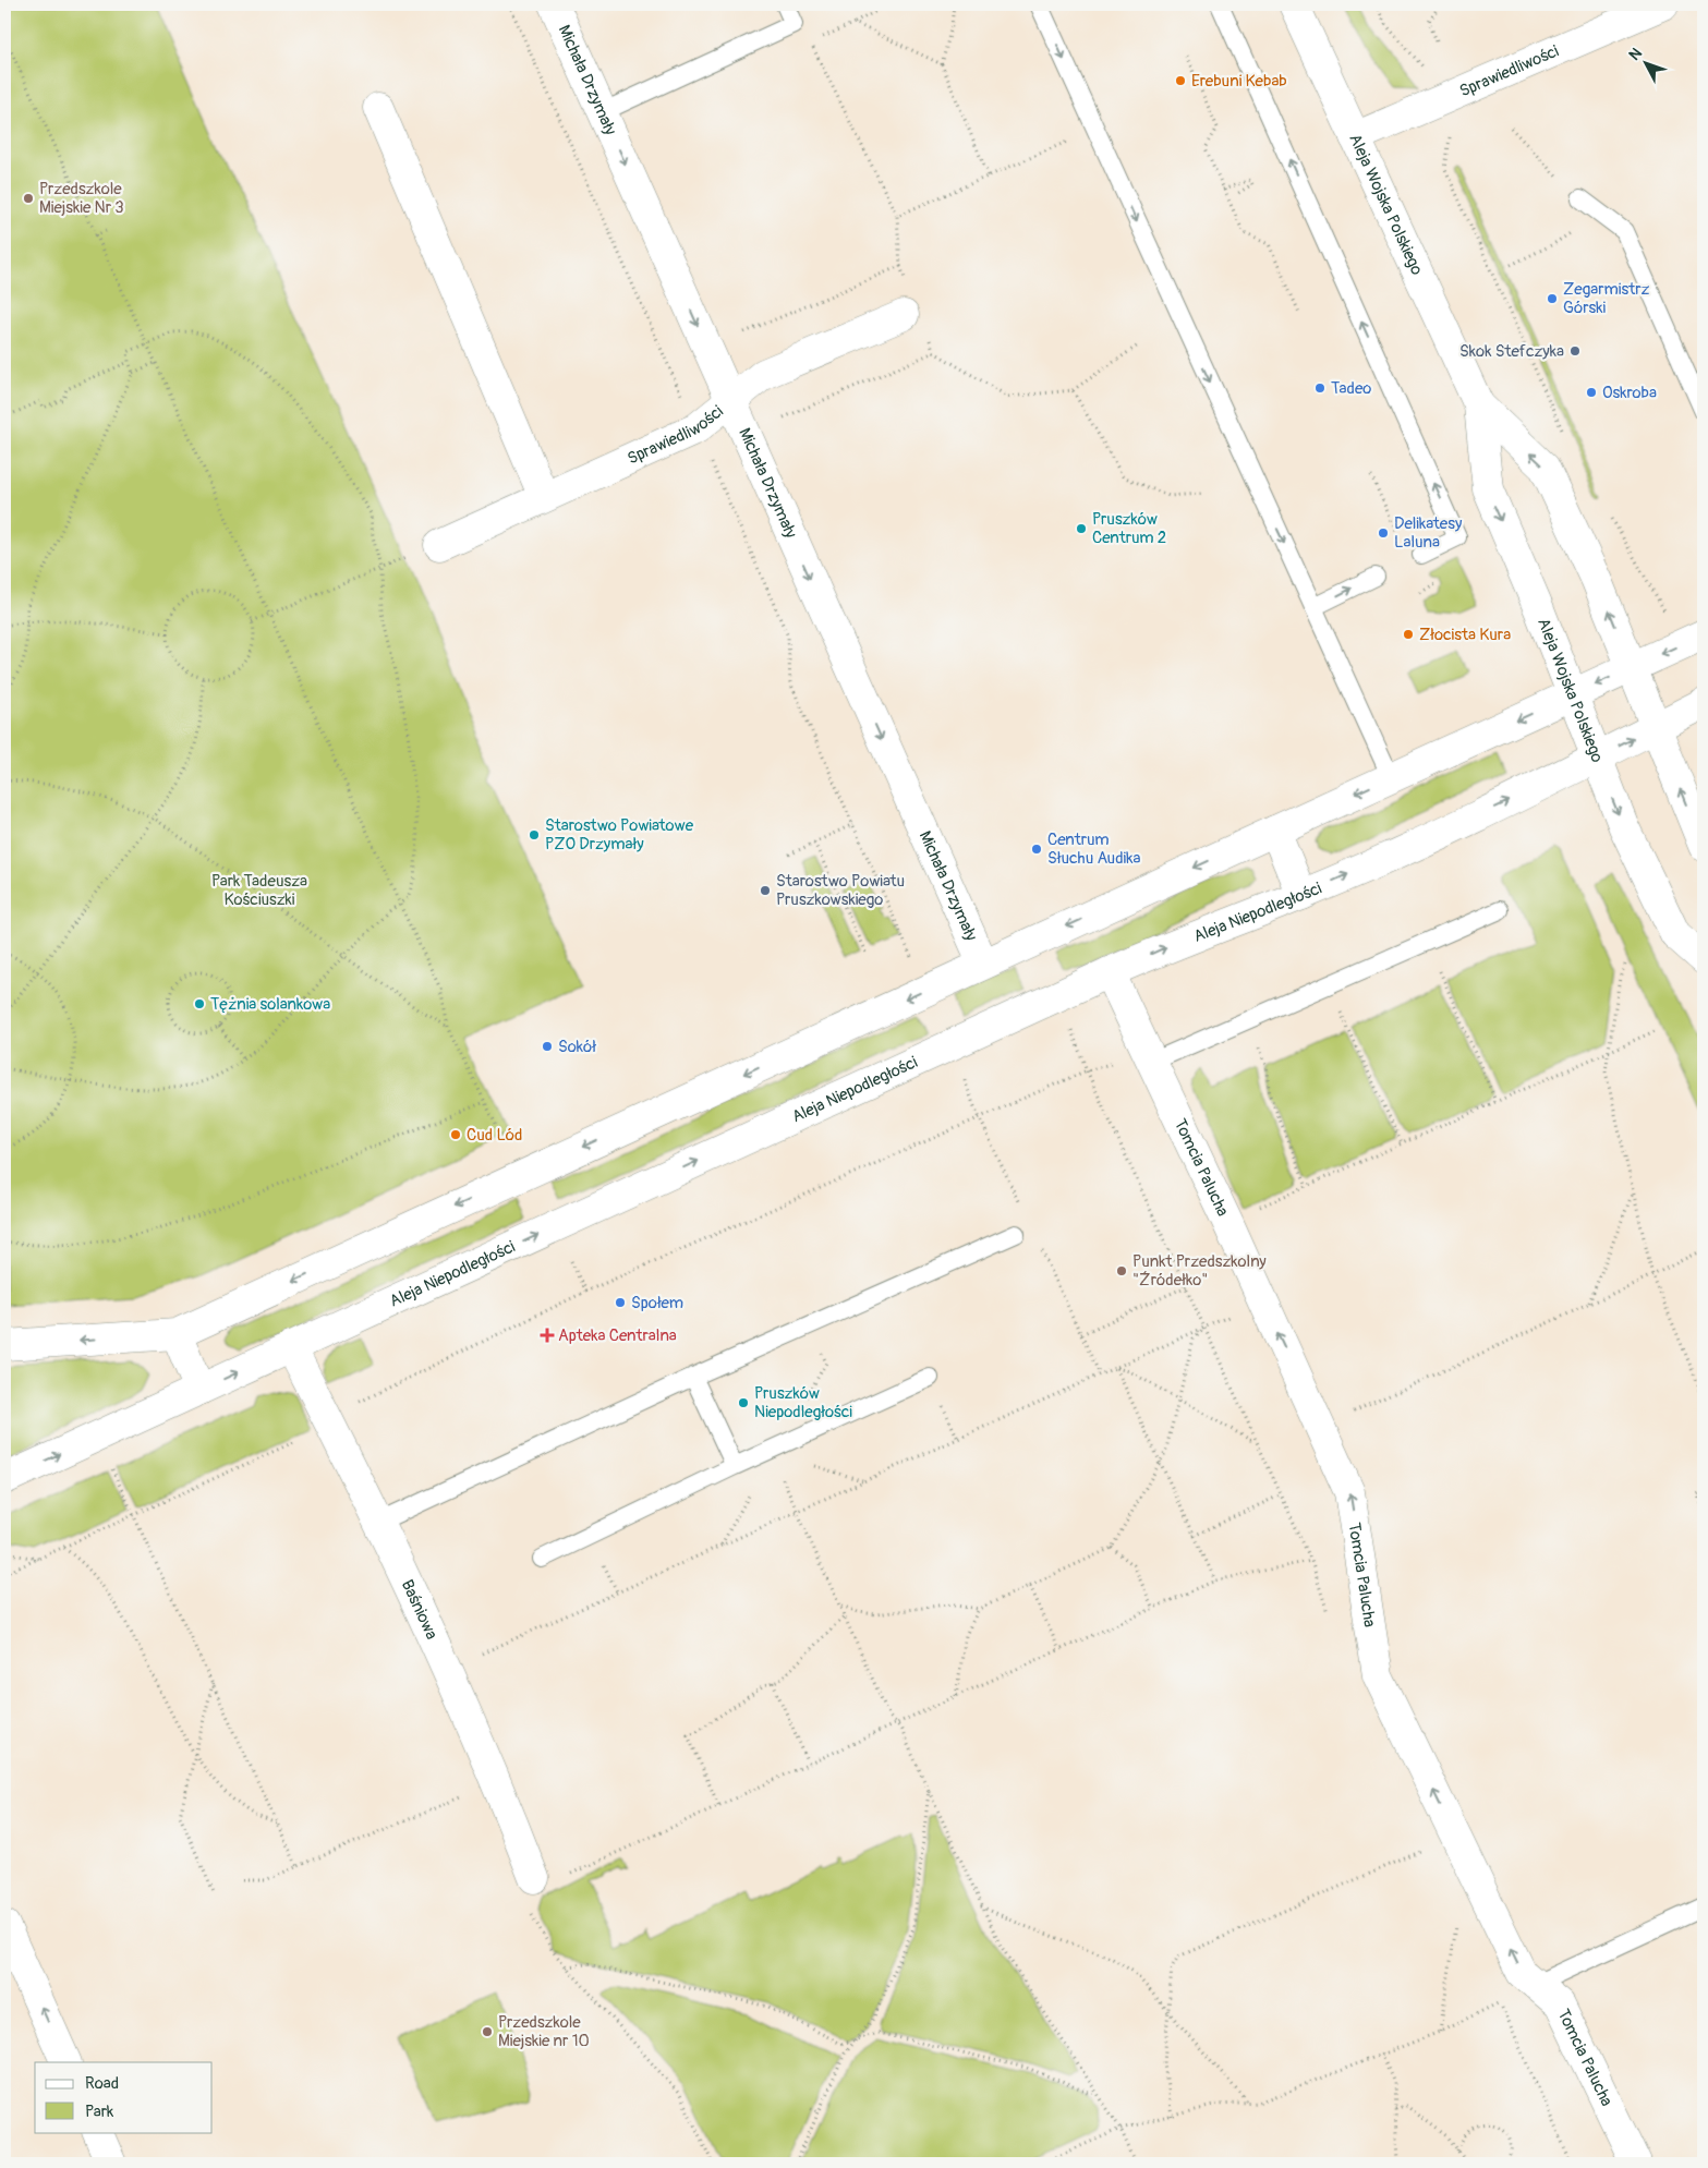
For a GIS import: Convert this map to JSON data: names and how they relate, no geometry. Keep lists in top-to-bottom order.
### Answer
{
  "streets": {
    "street": [
      "Sprawiedliwości",
      "Michała Drzymały",
      "Aleja Wojska Polskiego",
      "Aleja Niepodległości",
      "Tomcia Palucha",
      "Baśniowa"
    ]
  },
  "crossings": [
    ["Sprawiedliwości", "Michała Drzymały"],
    ["Sprawiedliwości", "Aleja Wojska Polskiego"],
    ["Aleja Wojska Polskiego", "Aleja Niepodległości"],
    ["Aleja Niepodległości", "Tomcia Palucha"],
    ["Aleja Niepodległości", "Baśniowa"]
  ],
  "one_way": ["Tomcia Palucha"],
  "parks": ["Park Tadeusza Kościuszki"],
  "places": {
    "other": [
      "Erebuni Kebab",
      "Przedszkole Miejskie Nr 3",
      "Zegarmistrz Górski",
      "Skok Stefczyka",
      "Tadeo",
      "Oskroba",
      "Pruszków Centrum 2",
      "Delikatesy Laluna",
      "Złocista Kura",
      "Starostwo Powiatowe PZO Drzymały",
      "Centrum Słuchu Audika",
      "Starostwo Powiatu Pruszkowskiego",
      "Tężnia solankowa",
      "Sokół",
      "Cud Lód",
      "Punkt Przedszkolny \"Źródełko\"",
      "Społem",
      "Pruszków Niepodległości",
      "Przedszkole Miejskie nr 10"
    ],
    "health": ["Apteka Centralna"]
  },
  "legend": ["Road", "Park"],
  "north": "top left"
}
